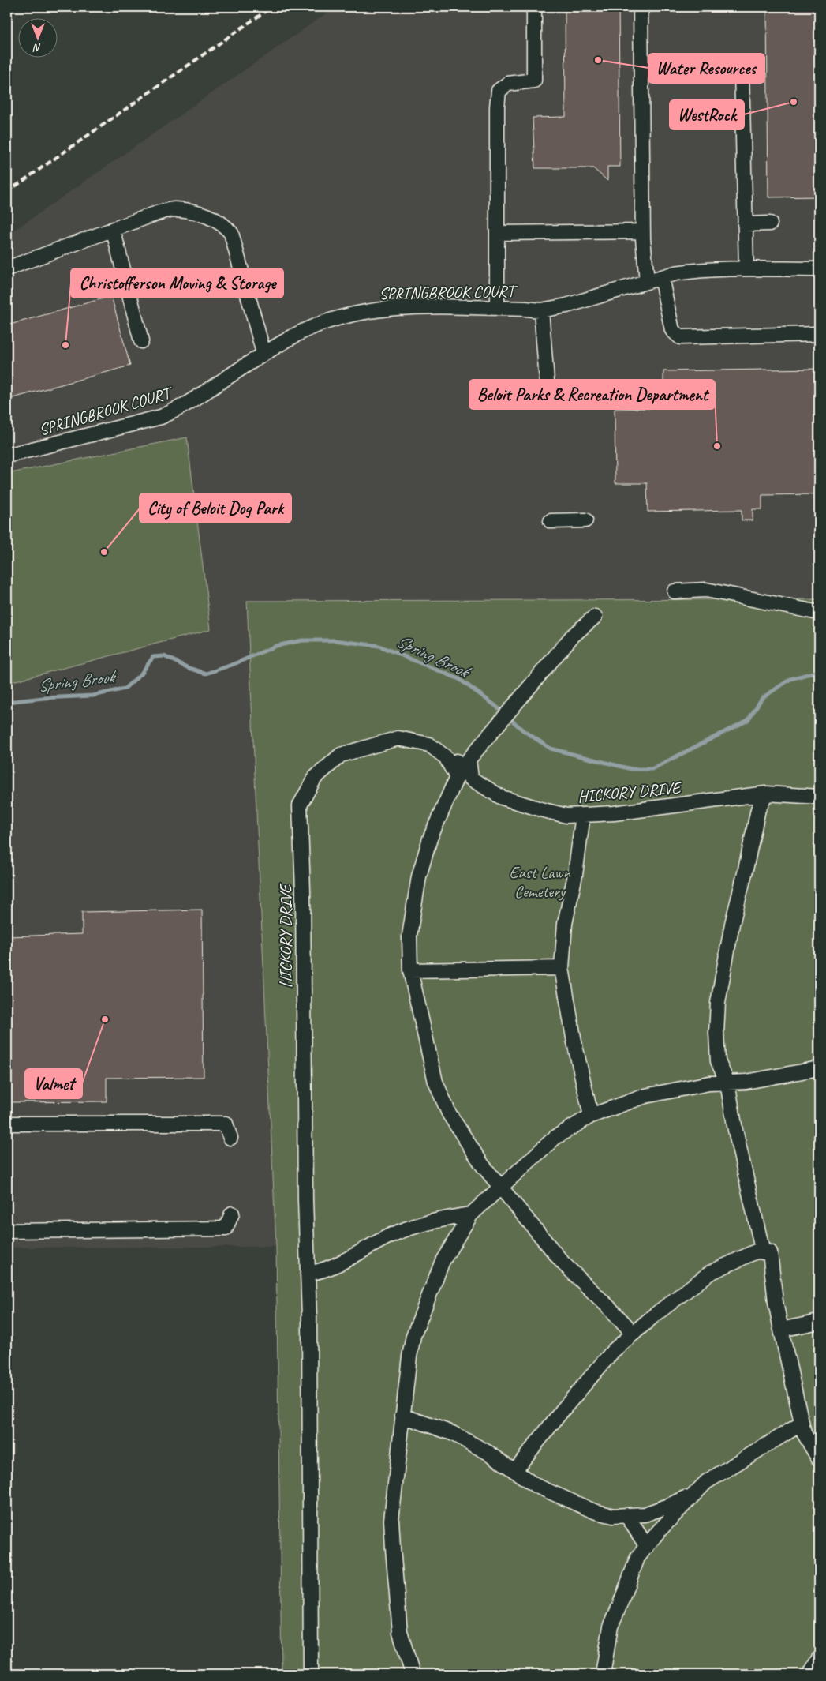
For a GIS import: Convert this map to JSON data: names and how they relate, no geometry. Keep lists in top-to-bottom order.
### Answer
{
  "streets": {
    "street": ["SPRINGBROOK COURT", "HICKORY DRIVE"]
  },
  "water": ["Spring Brook"],
  "parks": ["East Lawn Cemetery"],
  "places": [
    "Water Resources",
    "WestRock",
    "Christofferson Moving & Storage",
    "Beloit Parks & Recreation Department",
    "City of Beloit Dog Park",
    "Valmet"
  ],
  "north": "bottom"
}
